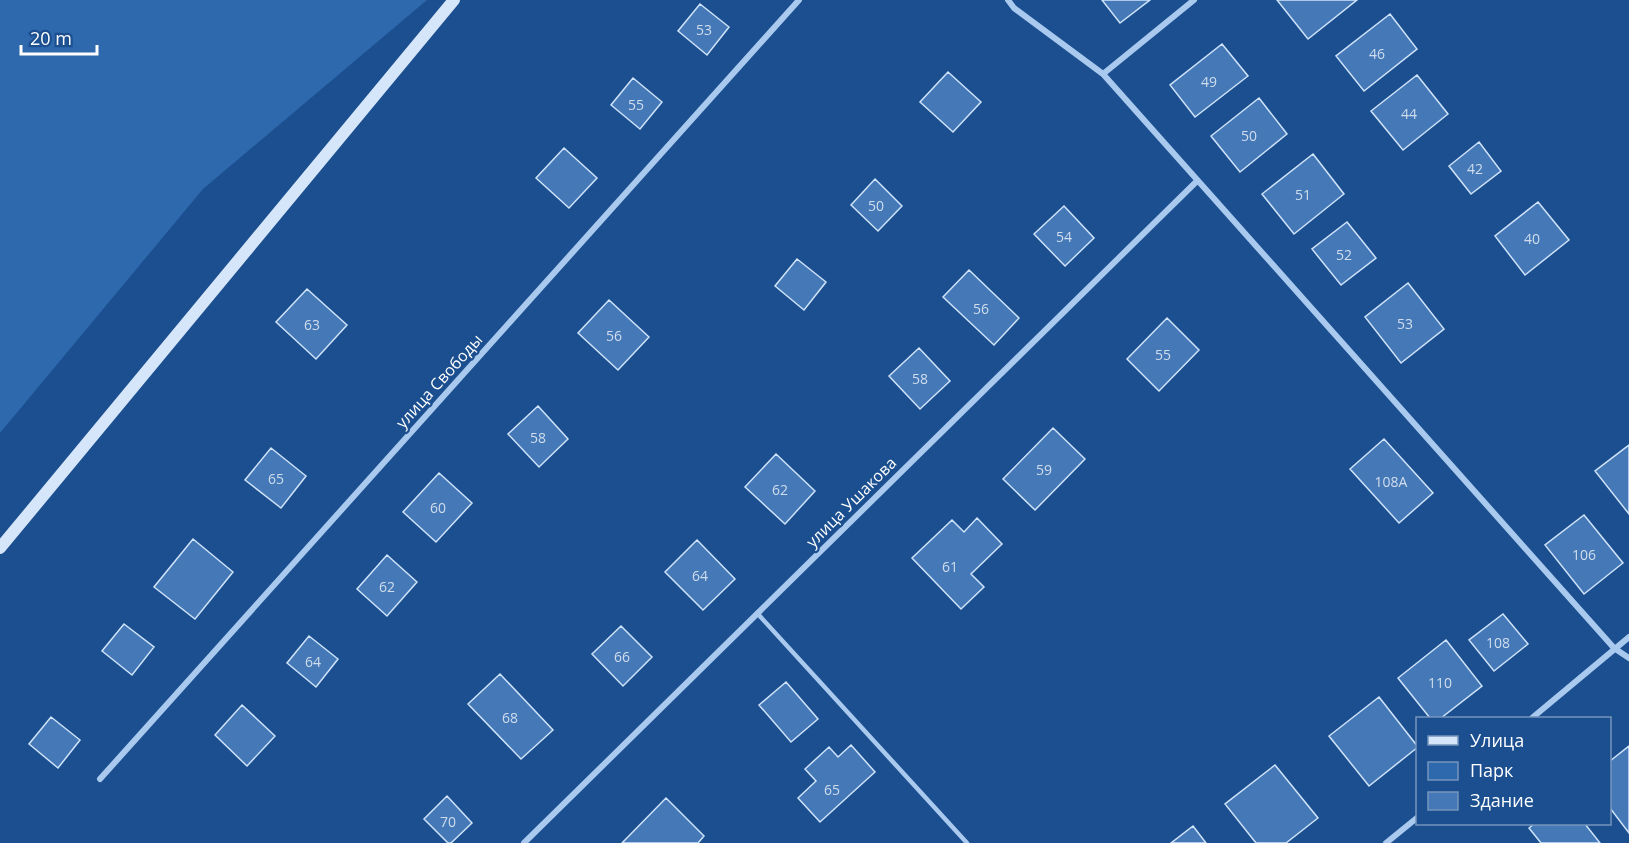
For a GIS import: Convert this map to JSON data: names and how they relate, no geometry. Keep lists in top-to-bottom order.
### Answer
{
  "streets": {
    "street": ["улица Свободы", "улица Ушакова"]
  },
  "house_numbers": [
    "53",
    "46",
    "49",
    "55",
    "44",
    "50",
    "42",
    "51",
    "50",
    "54",
    "40",
    "52",
    "56",
    "53",
    "63",
    "56",
    "55",
    "58",
    "58",
    "59",
    "65",
    "108А",
    "62",
    "60",
    "106",
    "61",
    "64",
    "62",
    "108",
    "66",
    "64",
    "110",
    "68",
    "65",
    "70"
  ],
  "legend": ["Улица", "Парк", "Здание"],
  "scale_bar": "20 m"
}
